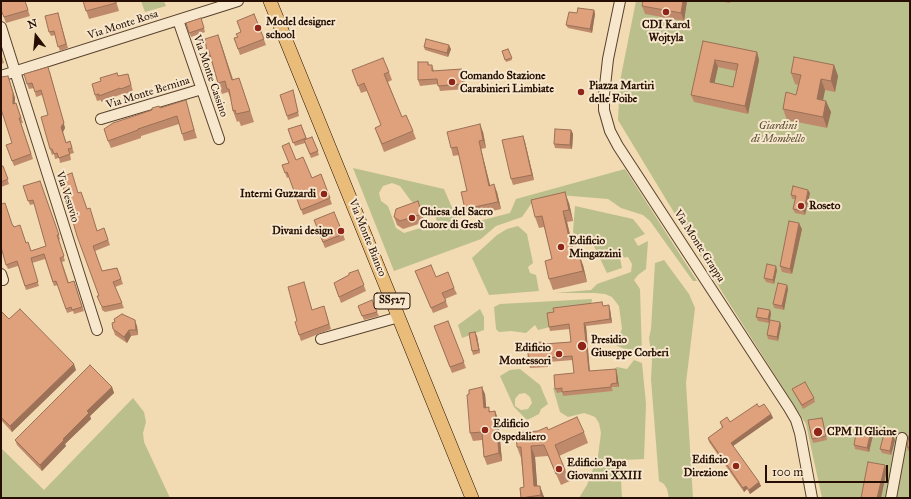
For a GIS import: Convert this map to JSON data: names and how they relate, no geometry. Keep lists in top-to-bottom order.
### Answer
{
  "streets": {
    "main road": ["Via Monte Bianco", "SS527"],
    "street": [
      "Via Monte Rosa",
      "Via Monte Cassino",
      "Via Monte Bernina",
      "Via Vesuvio",
      "Via Monte Grappa"
    ]
  },
  "crossings": [
    ["Via Monte Rosa", "Via Monte Cassino"],
    ["Via Monte Rosa", "Via Vesuvio"],
    ["Via Monte Cassino", "Via Monte Bernina"]
  ],
  "parks": ["Giardini di Mombello"],
  "places": [
    "CDI Karol Wojtyla",
    "Model designer school",
    "Comando Stazione Carabinieri Limbiate",
    "Piazza Martiri delle Foibe",
    "Interni Guzzardi",
    "Roseto",
    "Chiesa del Sacro Cuore di Gesù",
    "Divani design",
    "Edificio Mingazzini",
    "Presidio Giuseppe Corberi",
    "Edificio Montessori",
    "Edificio Ospedaliero",
    "CPM Il Glicine",
    "Edificio Direzione",
    "Edificio Papa Giovanni XXIII"
  ],
  "scale_bar": "100 m",
  "north": "top"
}
